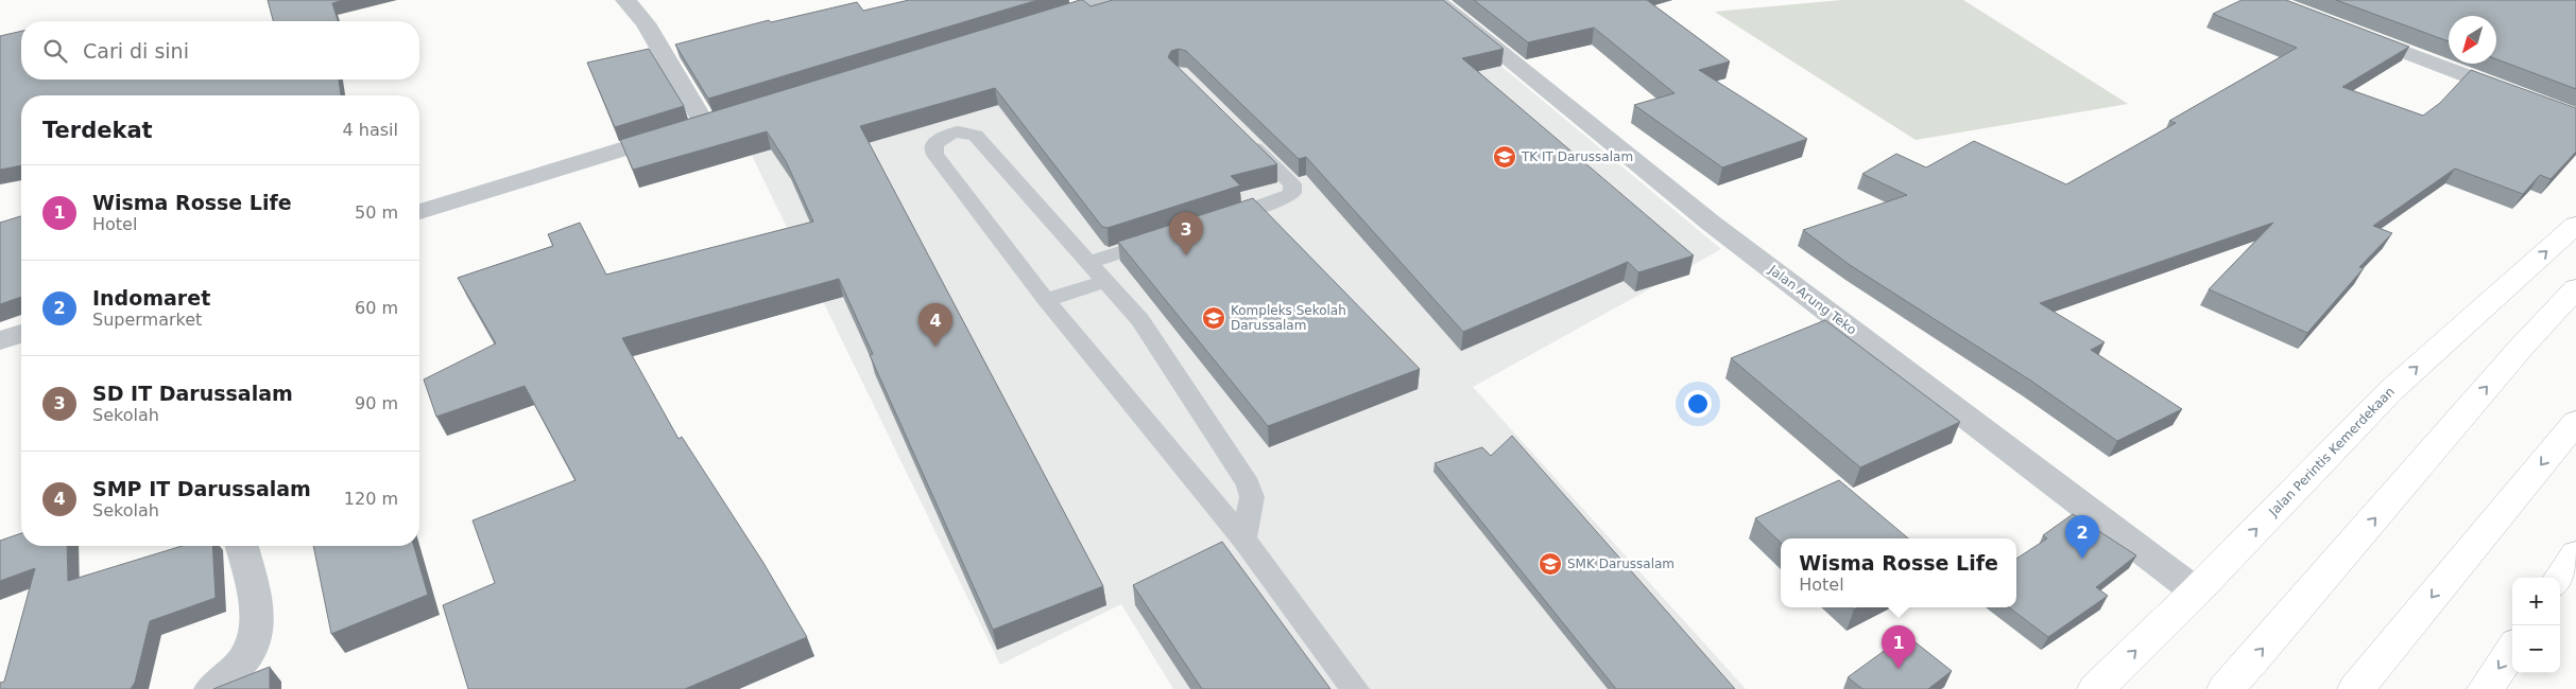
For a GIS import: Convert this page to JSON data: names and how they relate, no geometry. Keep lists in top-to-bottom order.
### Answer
{
  "streets": {
    "main road": ["Jalan Perintis Kemerdekaan"],
    "street": ["Jalan Arung Teko"]
  },
  "crossings": [
    ["Jalan Arung Teko", "Jalan Perintis Kemerdekaan"]
  ],
  "places": {
    "school or university": ["TK IT Darussalam", "Kompleks Sekolah Darussalam", "SMK Darussalam"]
  },
  "north": "bottom left",
  "page": {
    "search": "Cari di sini",
    "heading": ["Terdekat", "4 hasil"],
    "list": [
      {
        "mark": "1",
        "name": "Wisma Rosse Life",
        "note": "Hotel",
        "value": "50 m"
      },
      {
        "mark": "2",
        "name": "Indomaret",
        "note": "Supermarket",
        "value": "60 m"
      },
      {
        "mark": "3",
        "name": "SD IT Darussalam",
        "note": "Sekolah",
        "value": "90 m"
      },
      {
        "mark": "4",
        "name": "SMP IT Darussalam",
        "note": "Sekolah",
        "value": "120 m"
      }
    ],
    "pins": [
      "3",
      "4",
      "2",
      "1"
    ],
    "popup": ["Wisma Rosse Life", "Hotel"],
    "map_buttons": ["+", "−"]
  }
}
